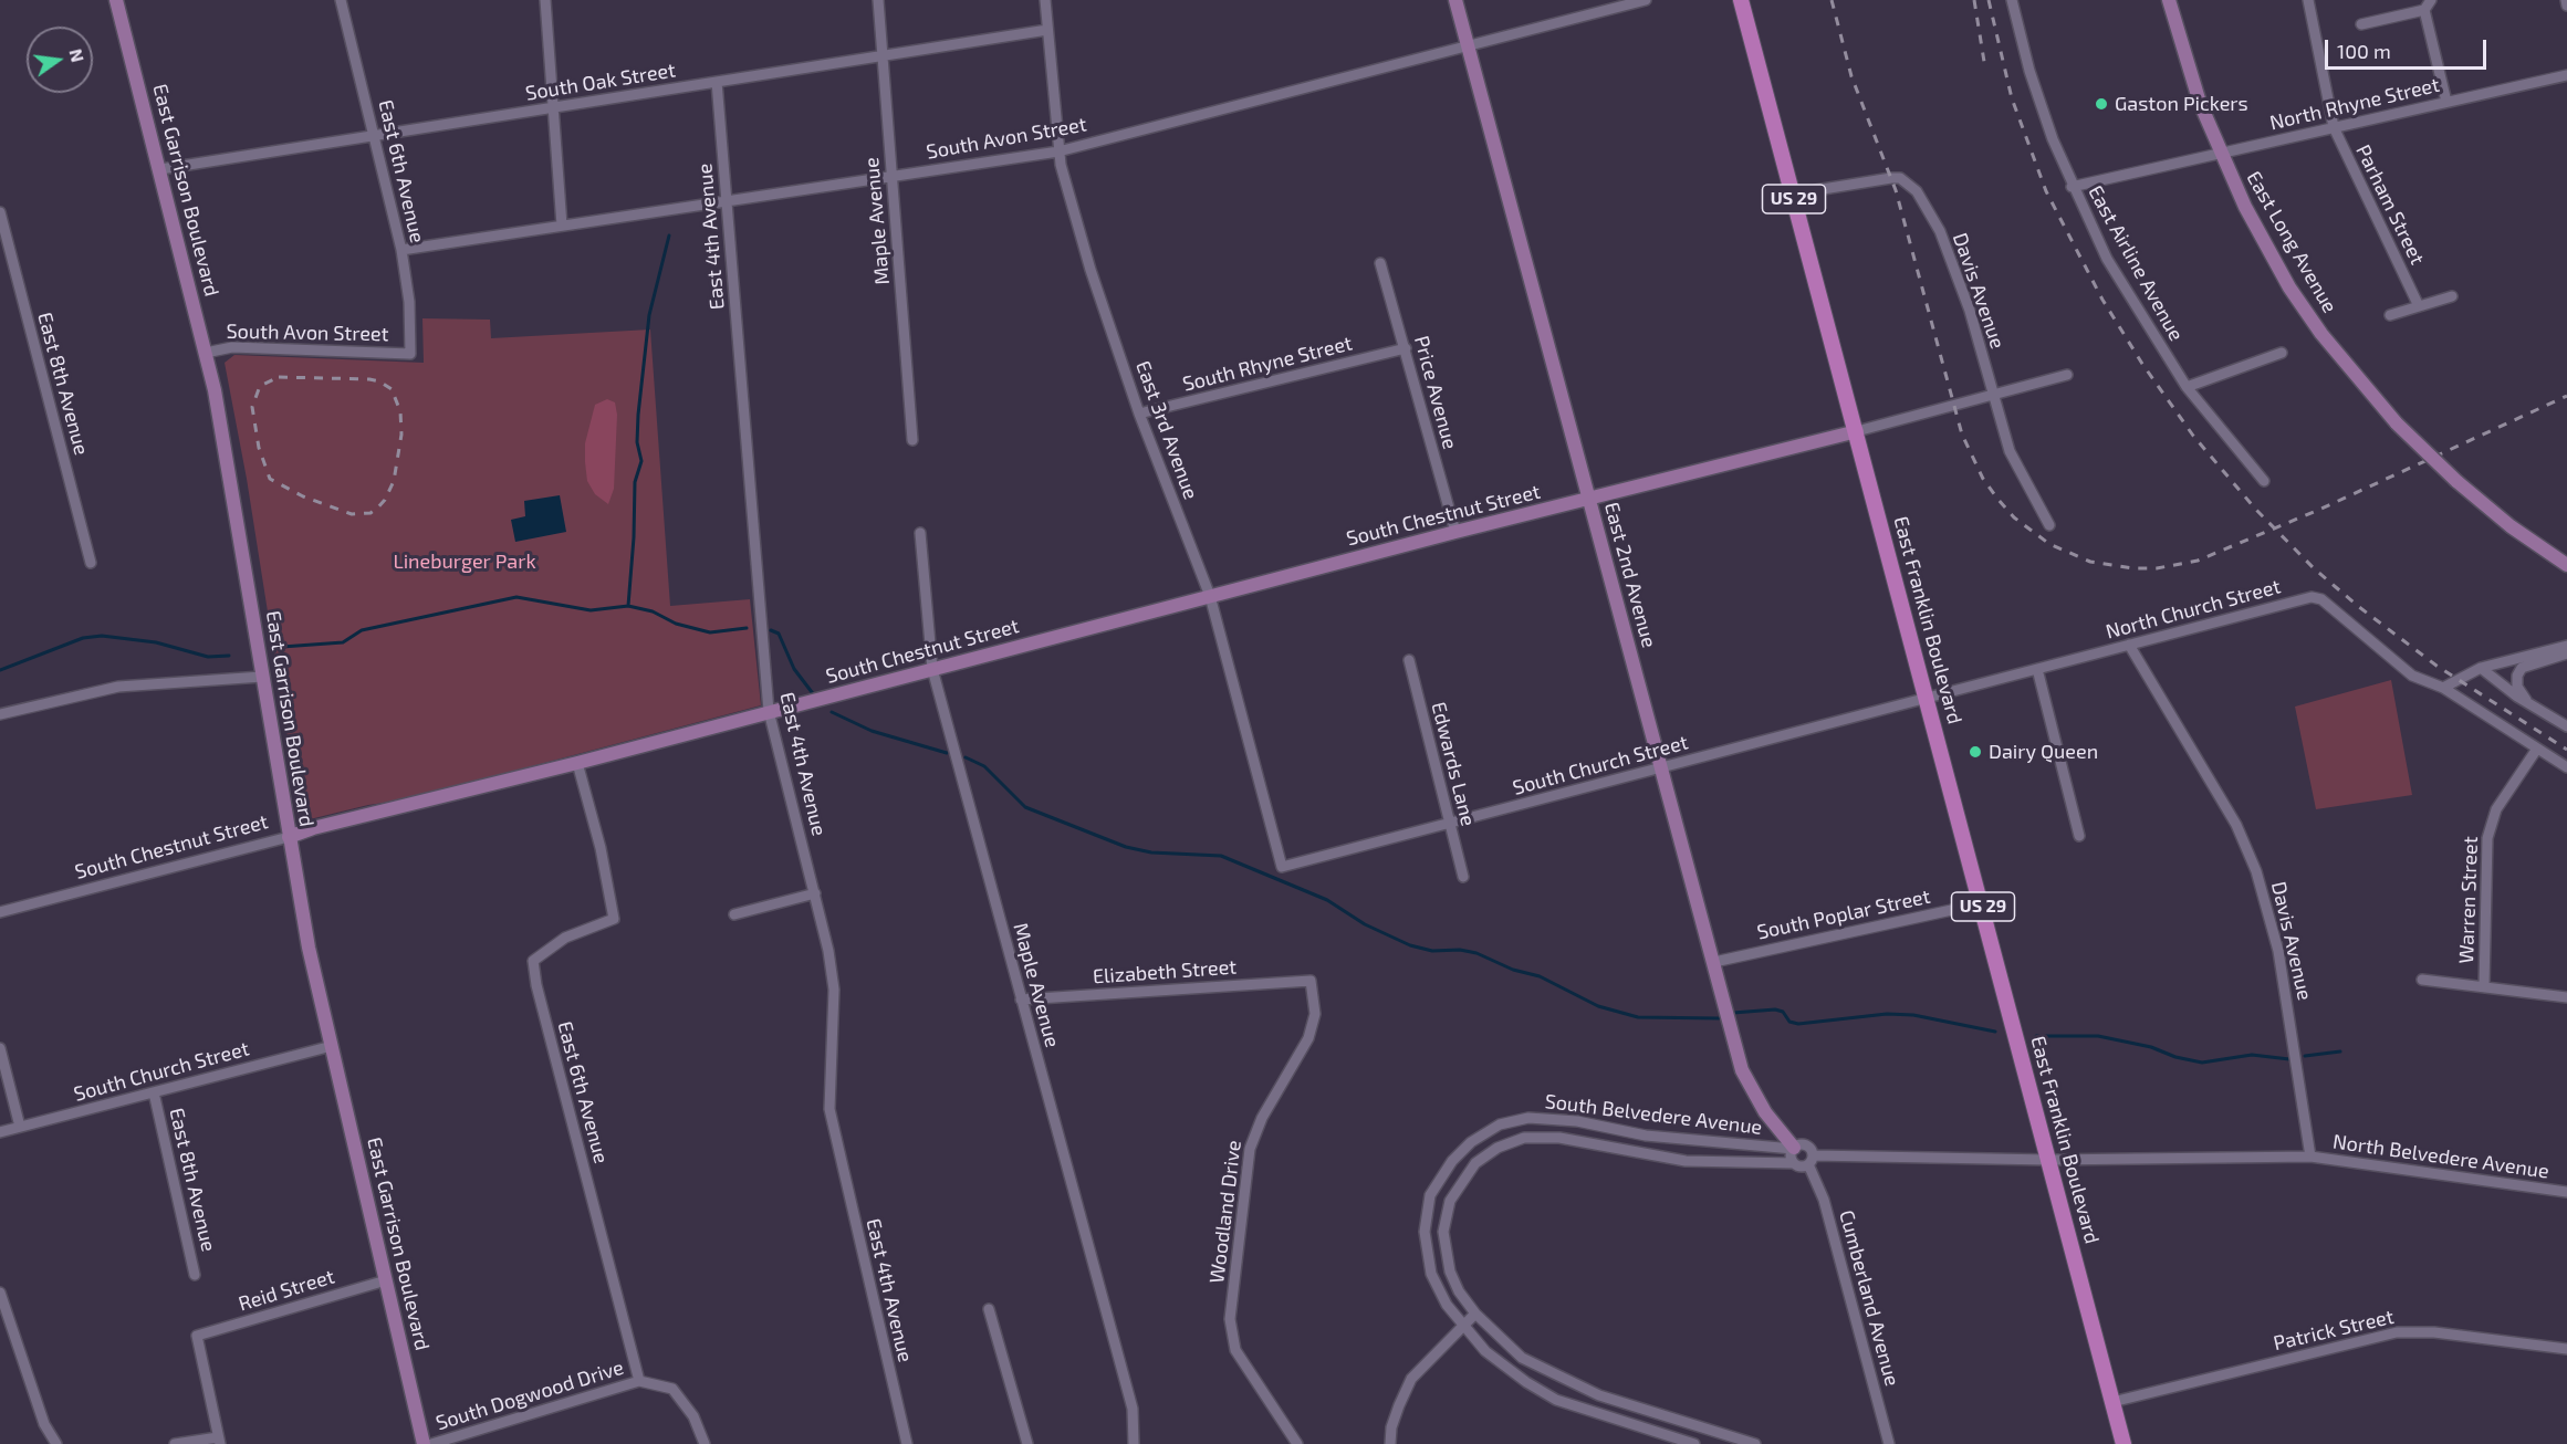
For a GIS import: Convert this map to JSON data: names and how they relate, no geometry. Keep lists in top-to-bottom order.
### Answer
{
  "streets": {
    "main road": ["US 29", "East Franklin Boulevard"],
    "street": [
      "South Oak Street",
      "North Rhyne Street",
      "South Avon Street",
      "East 6th Avenue",
      "East Garrison Boulevard",
      "Parham Street",
      "Maple Avenue",
      "East 4th Avenue",
      "East Long Avenue",
      "East Airline Avenue",
      "Davis Avenue",
      "South Rhyne Street",
      "East 8th Avenue",
      "Price Avenue",
      "East 3rd Avenue",
      "South Chestnut Street",
      "East 2nd Avenue",
      "North Church Street",
      "Edwards Lane",
      "South Church Street",
      "Warren Street",
      "South Poplar Street",
      "Elizabeth Street",
      "South Belvedere Avenue",
      "North Belvedere Avenue",
      "Woodland Drive",
      "Reid Street",
      "Cumberland Avenue",
      "Patrick Street",
      "South Dogwood Drive"
    ]
  },
  "crossings": [
    ["South Oak Street", "East 6th Avenue"],
    ["South Oak Street", "East Garrison Boulevard"],
    ["South Oak Street", "Maple Avenue"],
    ["South Oak Street", "East 4th Avenue"],
    ["South Oak Street", "East 3rd Avenue"],
    ["North Rhyne Street", "Parham Street"],
    ["North Rhyne Street", "East Long Avenue"],
    ["North Rhyne Street", "East Airline Avenue"],
    ["South Avon Street", "East 6th Avenue"],
    ["South Avon Street", "East Garrison Boulevard"],
    ["South Avon Street", "Maple Avenue"],
    ["South Avon Street", "East 4th Avenue"],
    ["South Avon Street", "East 3rd Avenue"],
    ["South Avon Street", "East 2nd Avenue"],
    ["East 6th Avenue", "South Chestnut Street"],
    ["East 6th Avenue", "South Dogwood Drive"],
    ["East Garrison Boulevard", "South Chestnut Street"],
    ["East Garrison Boulevard", "South Church Street"],
    ["East Garrison Boulevard", "Reid Street"],
    ["Maple Avenue", "South Chestnut Street"],
    ["Maple Avenue", "Elizabeth Street"],
    ["East 4th Avenue", "South Chestnut Street"],
    ["Davis Avenue", "North Church Street"],
    ["Davis Avenue", "East Franklin Boulevard"],
    ["Davis Avenue", "North Belvedere Avenue"],
    ["South Rhyne Street", "Price Avenue"],
    ["South Rhyne Street", "East 3rd Avenue"],
    ["East 8th Avenue", "South Church Street"],
    ["Price Avenue", "South Chestnut Street"],
    ["East 3rd Avenue", "South Chestnut Street"],
    ["East 3rd Avenue", "South Church Street"],
    ["South Chestnut Street", "East 2nd Avenue"],
    ["South Chestnut Street", "East Franklin Boulevard"],
    ["East 2nd Avenue", "South Church Street"],
    ["East 2nd Avenue", "South Poplar Street"],
    ["East 2nd Avenue", "South Belvedere Avenue"],
    ["East 2nd Avenue", "Cumberland Avenue"],
    ["North Church Street", "East Franklin Boulevard"],
    ["North Church Street", "South Church Street"],
    ["East Franklin Boulevard", "South Church Street"],
    ["East Franklin Boulevard", "South Poplar Street"],
    ["East Franklin Boulevard", "Patrick Street"],
    ["Edwards Lane", "South Church Street"],
    ["Elizabeth Street", "Woodland Drive"],
    ["South Belvedere Avenue", "Cumberland Avenue"]
  ],
  "parks": ["Lineburger Park"],
  "places": ["Gaston Pickers", "Dairy Queen"],
  "scale_bar": "100 m",
  "north": "right"
}
